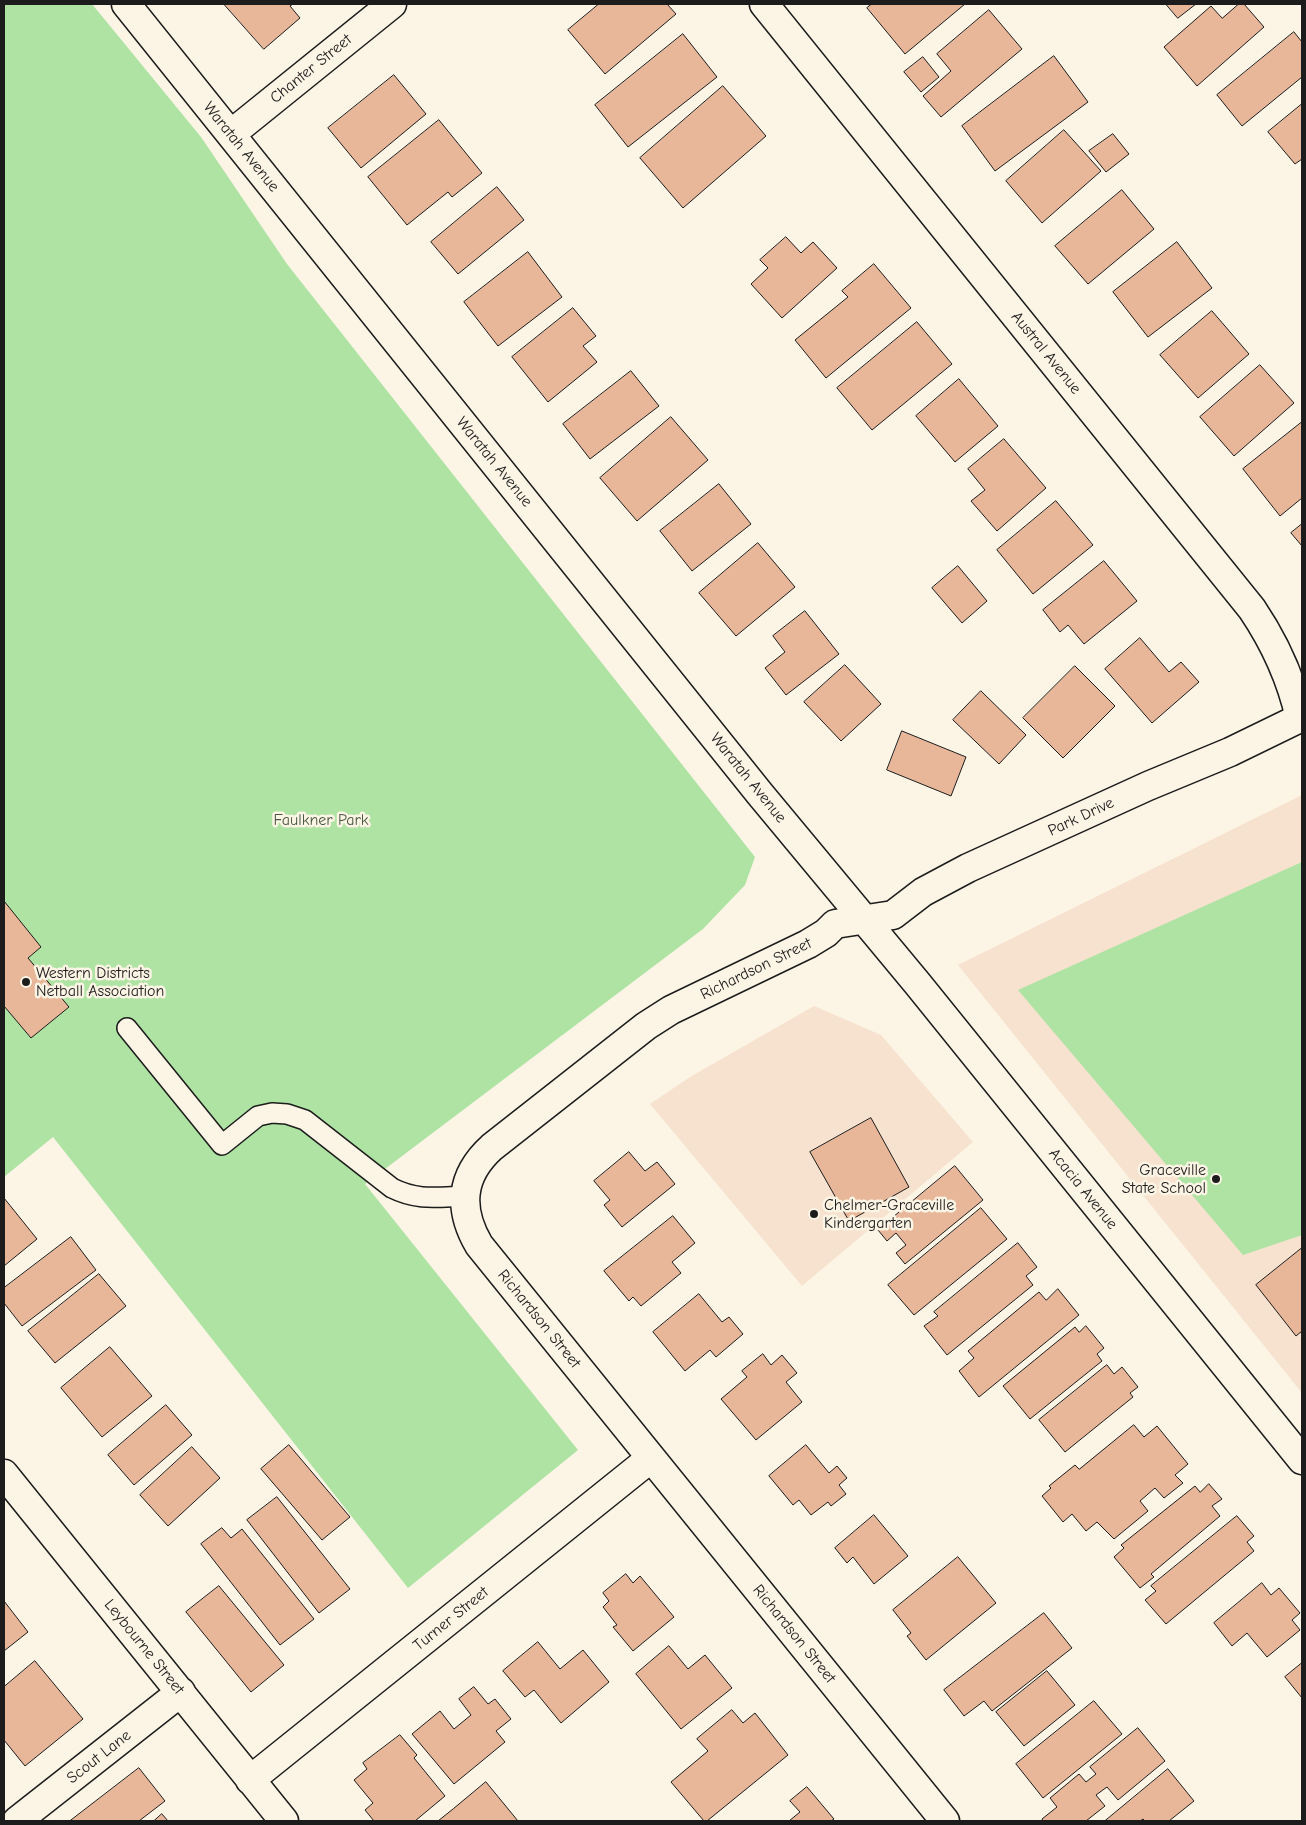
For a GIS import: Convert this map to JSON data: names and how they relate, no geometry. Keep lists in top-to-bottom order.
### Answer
{
  "streets": {
    "street": [
      "Chanter Street",
      "Waratah Avenue",
      "Austral Avenue",
      "Park Drive",
      "Richardson Street",
      "Acacia Avenue",
      "Turner Street",
      "Leybourne Street",
      "Scout Lane"
    ]
  },
  "crossings": [
    ["Chanter Street", "Waratah Avenue"],
    ["Waratah Avenue", "Park Drive"],
    ["Waratah Avenue", "Richardson Street"],
    ["Waratah Avenue", "Acacia Avenue"],
    ["Austral Avenue", "Park Drive"],
    ["Park Drive", "Richardson Street"],
    ["Park Drive", "Acacia Avenue"],
    ["Richardson Street", "Acacia Avenue"],
    ["Richardson Street", "Turner Street"],
    ["Turner Street", "Leybourne Street"],
    ["Leybourne Street", "Scout Lane"]
  ],
  "parks": ["Faulkner Park"],
  "places": ["Western Districts Netball Association", "Graceville State School", "Chelmer-Graceville Kindergarten"]
}
